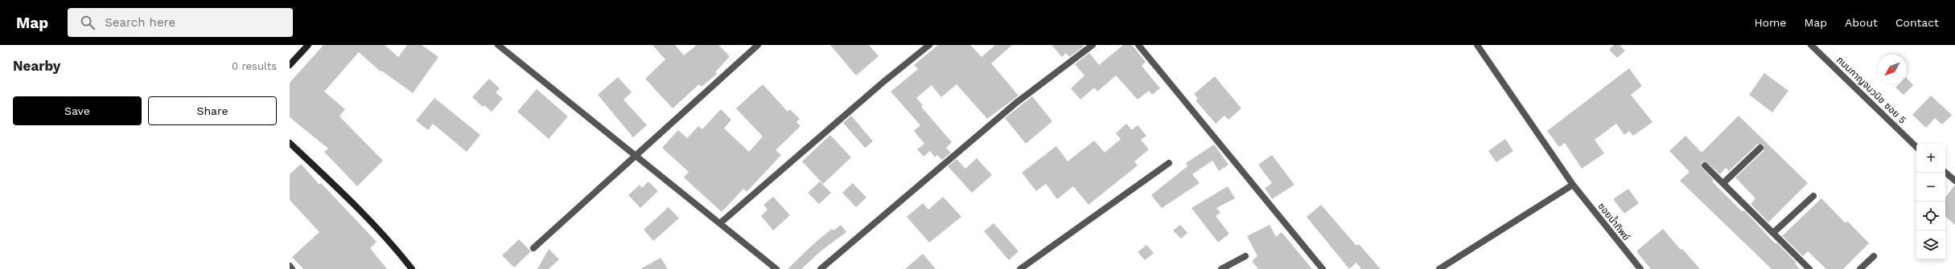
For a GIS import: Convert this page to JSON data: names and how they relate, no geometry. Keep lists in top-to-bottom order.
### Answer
{
  "streets": {
    "street": ["ถนนกาญจนวนิช ซอย 5", "ซอยน้ำทิพย์"]
  },
  "north": "bottom left",
  "page": {
    "header": "Map",
    "search": "Search here",
    "nav": [
      "Home",
      "Map",
      "About",
      "Contact"
    ],
    "heading": ["Nearby", "0 results"],
    "buttons": ["Save", "Share"],
    "map_buttons": ["+", "−"]
  }
}
